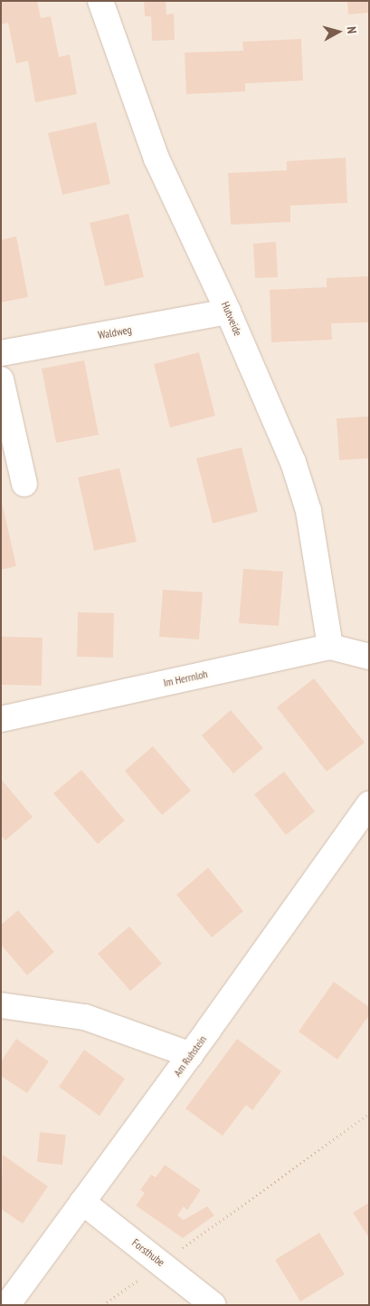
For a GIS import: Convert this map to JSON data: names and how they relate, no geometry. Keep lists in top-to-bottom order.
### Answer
{
  "streets": {
    "street": [
      "Hutweide",
      "Waldweg",
      "Im Herrnloh",
      "Am Ruhstein",
      "Forsthube"
    ]
  },
  "crossings": [
    ["Hutweide", "Waldweg"],
    ["Hutweide", "Im Herrnloh"],
    ["Am Ruhstein", "Forsthube"]
  ],
  "north": "right"
}
